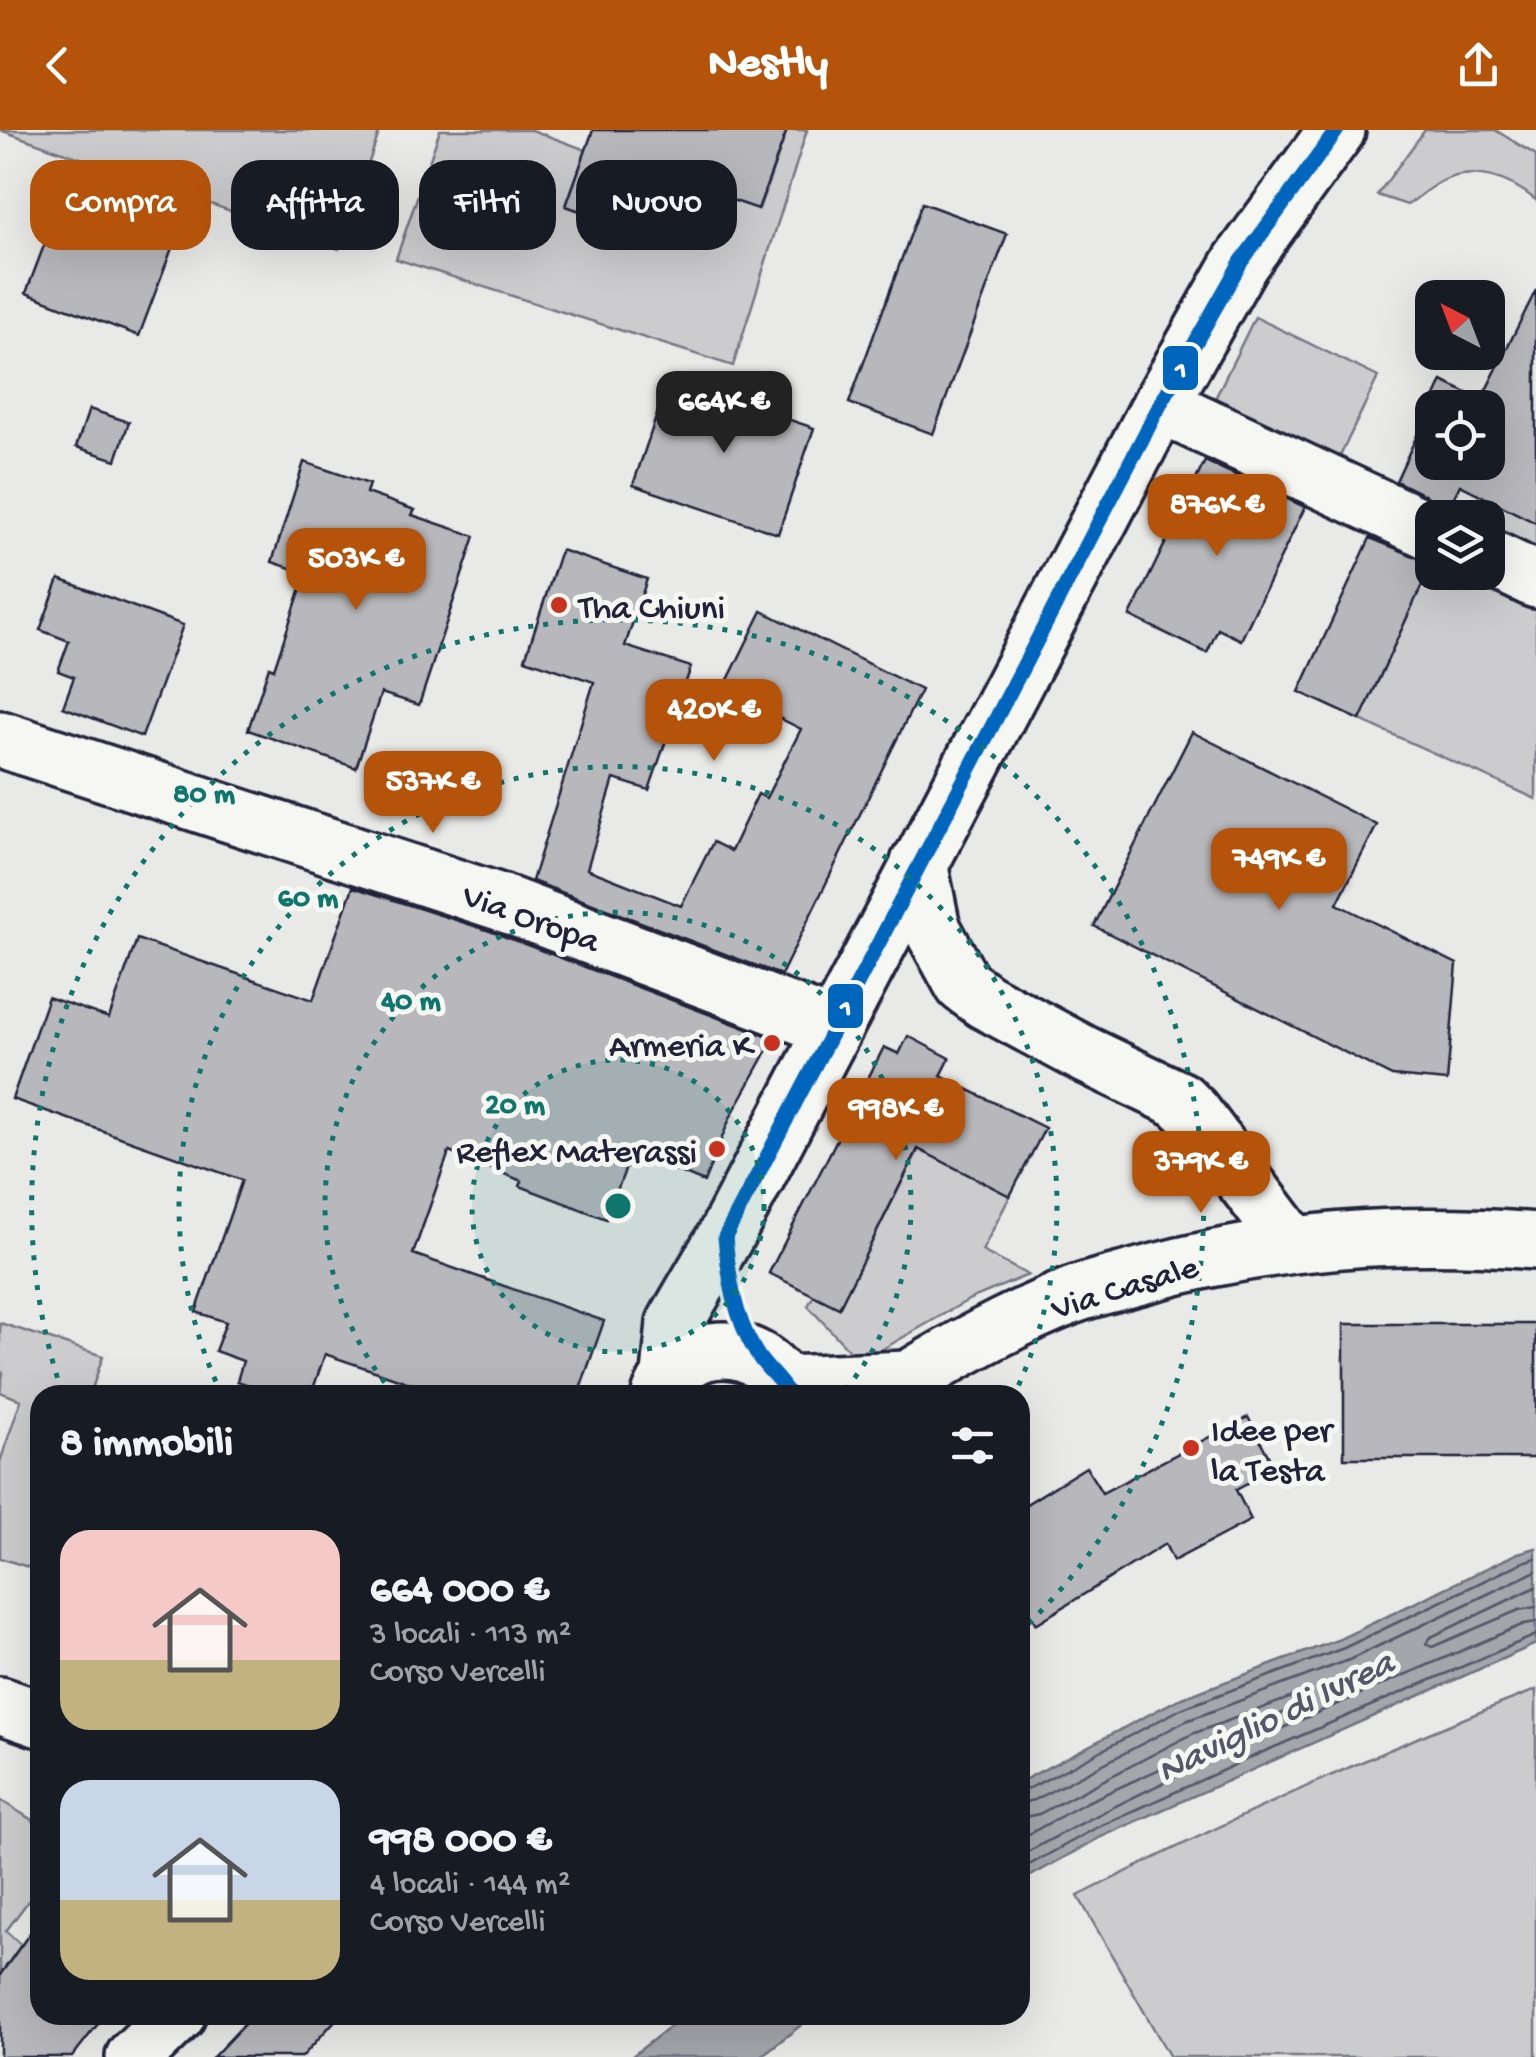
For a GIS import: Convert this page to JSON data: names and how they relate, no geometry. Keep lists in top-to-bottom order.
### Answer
{
  "streets": {
    "main road": ["Via Oropa", "Via Casale"]
  },
  "water": ["Naviglio di Ivrea"],
  "places": [
    "Tha Chiuni",
    "Armeria K",
    "Reflex Materassi",
    "Idee per la Testa"
  ],
  "lines": ["transit line 1"],
  "north": "top left",
  "page": {
    "header": "Nestly",
    "chip": [
      "Compra",
      "Affitta",
      "Filtri",
      "Nuovo"
    ],
    "price": [
      "664K €",
      "876K €",
      "503K €",
      "420K €",
      "537K €",
      "749K €",
      "998K €",
      "379K €"
    ],
    "heading": "8 immobili",
    "list": [
      {
        "name": "664 000 €",
        "note": "3 locali · 113 m² · Corso Vercelli"
      },
      {
        "name": "998 000 €",
        "note": "4 locali · 144 m² · Corso Vercelli"
      }
    ]
  },
  "rings": [
    "80 m",
    "60 m",
    "40 m",
    "20 m"
  ]
}
